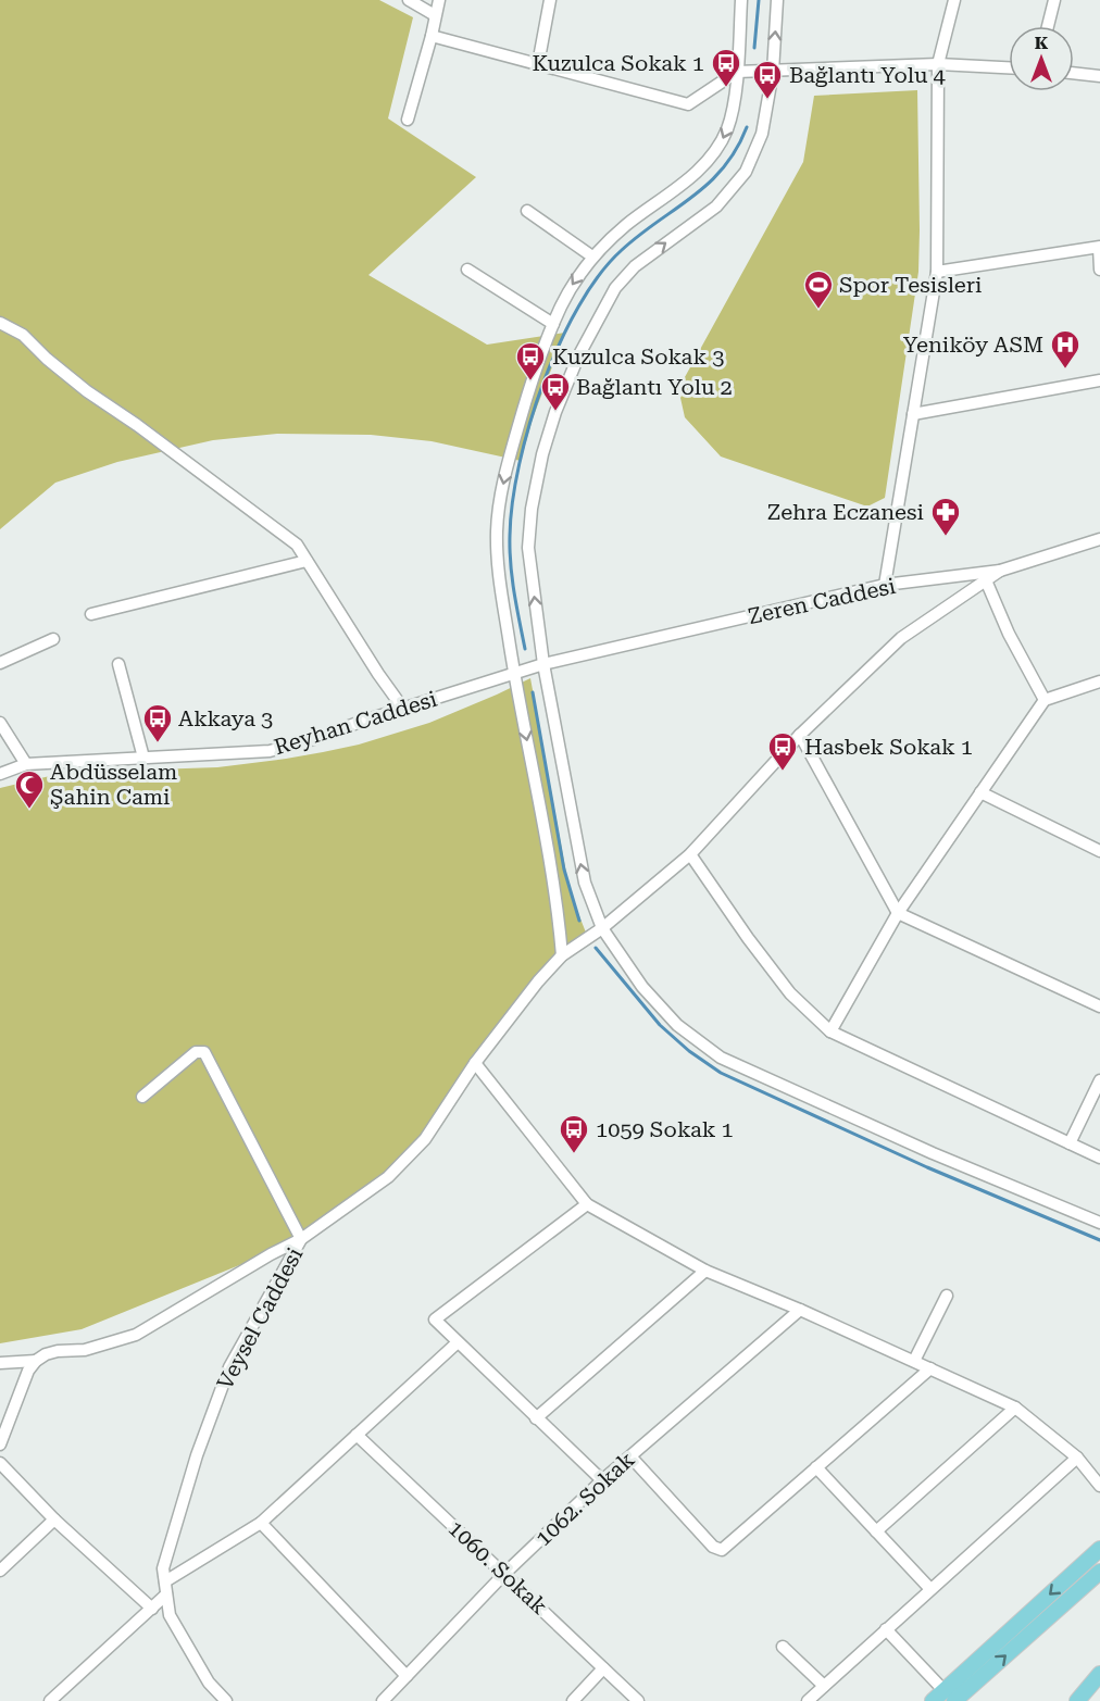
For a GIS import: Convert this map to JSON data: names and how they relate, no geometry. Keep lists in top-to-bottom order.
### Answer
{
  "streets": {
    "street": [
      "Zeren Caddesi",
      "Reyhan Caddesi",
      "Veysel Caddesi",
      "1062. Sokak",
      "1060. Sokak"
    ]
  },
  "crossings": [
    ["Zeren Caddesi", "Reyhan Caddesi"],
    ["Zeren Caddesi", "Veysel Caddesi"],
    ["1062. Sokak", "1060. Sokak"]
  ],
  "places": {
    "bus stop": [
      "Kuzulca Sokak 1",
      "Bağlantı Yolu 4",
      "Kuzulca Sokak 3",
      "Bağlantı Yolu 2",
      "Akkaya 3",
      "Hasbek Sokak 1",
      "1059 Sokak 1"
    ],
    "sports": ["Spor Tesisleri"],
    "hospital": ["Yeniköy ASM"],
    "pharmacy": ["Zehra Eczanesi"],
    "mosque": ["Abdüsselam Şahin Cami"]
  },
  "north": "top"
}
